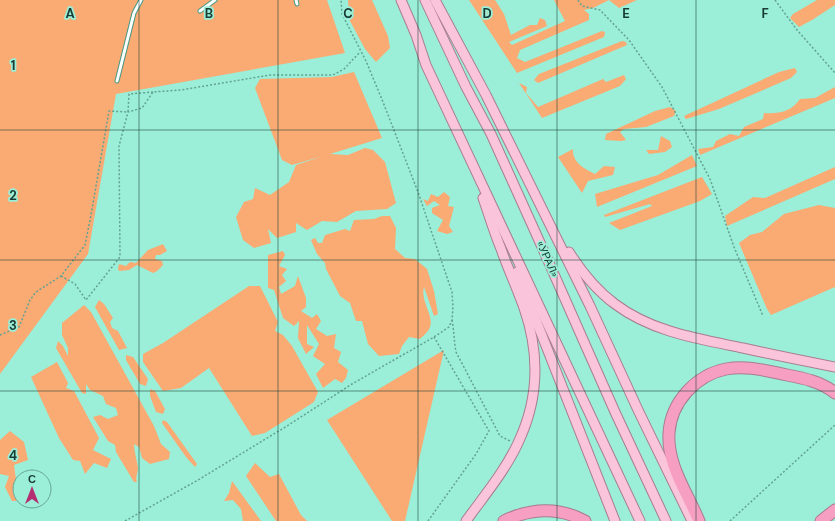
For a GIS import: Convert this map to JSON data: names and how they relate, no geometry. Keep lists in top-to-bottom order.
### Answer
{
  "streets": {
    "main road": ["«УРАЛ»"]
  },
  "north": "top",
  "grid": {
    "columns": [
      "A",
      "B",
      "C",
      "D",
      "E",
      "F"
    ],
    "rows": [
      "1",
      "2",
      "3",
      "4"
    ]
  }
}
